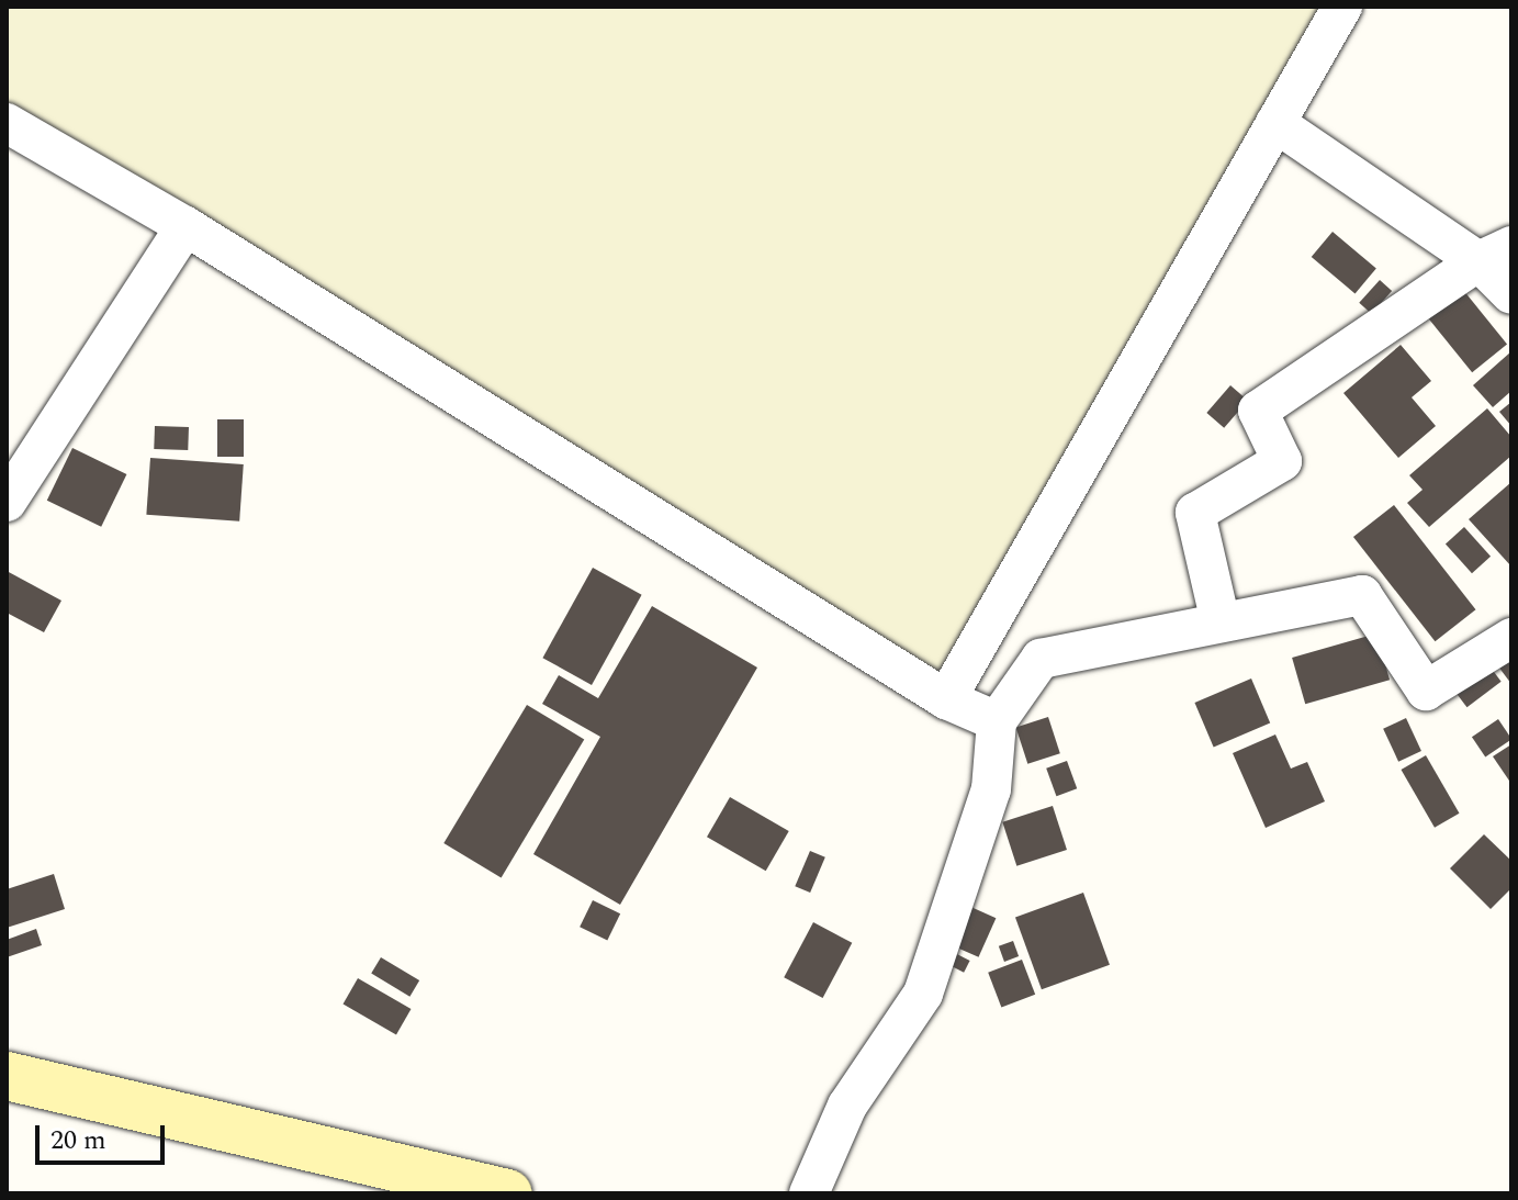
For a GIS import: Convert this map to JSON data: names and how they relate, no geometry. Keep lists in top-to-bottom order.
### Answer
{
  "scale_bar": "20 m"
}
